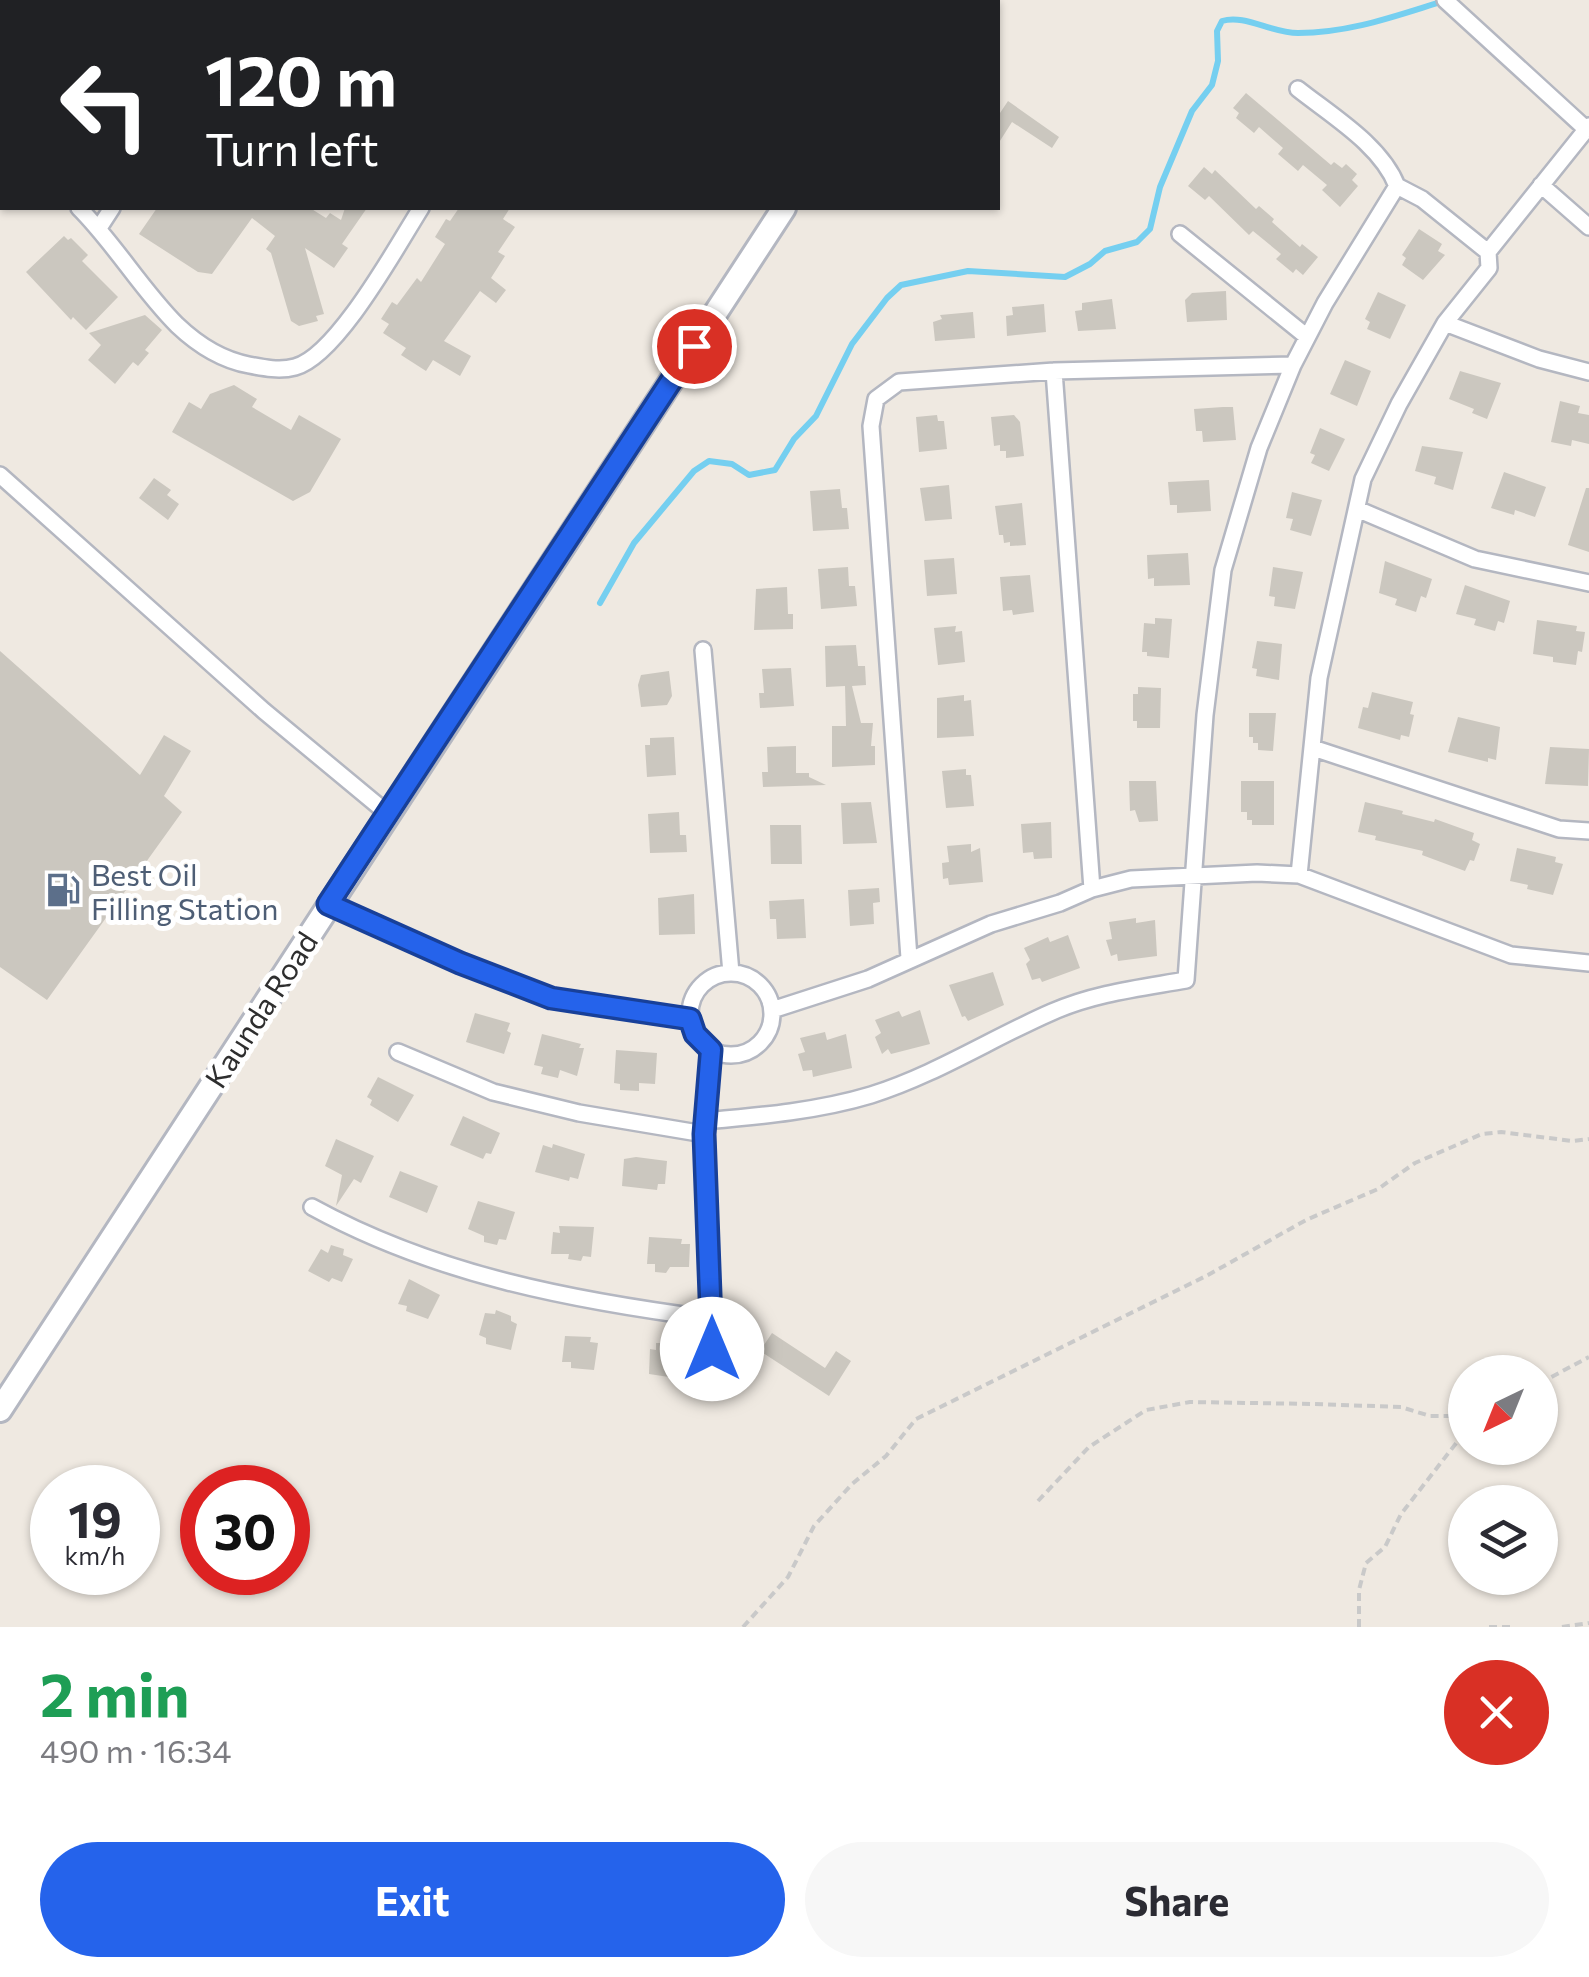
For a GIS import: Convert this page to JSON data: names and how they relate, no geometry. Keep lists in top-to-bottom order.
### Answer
{
  "streets": {
    "main road": ["Kaunda Road"]
  },
  "places": {
    "fuel station": ["Best Oil Filling Station"]
  },
  "north": "bottom left",
  "page": {
    "turn": ["120 m", "Turn left"],
    "speed": "19 km/h",
    "limit": "30",
    "heading": ["2 min", "490 m · 16:34"],
    "buttons": ["Exit", "Share"]
  }
}
